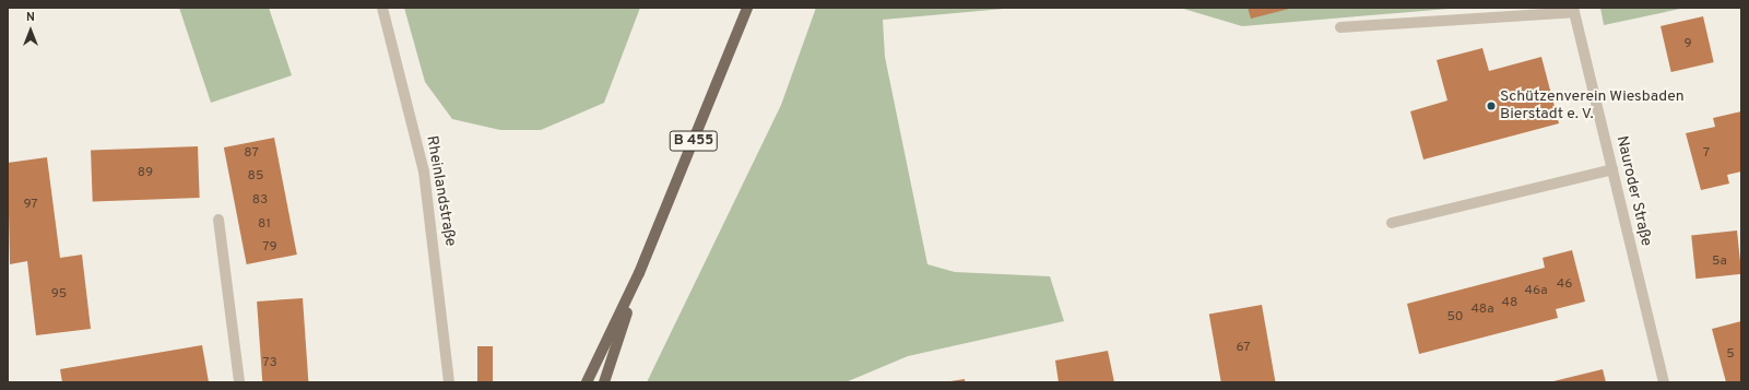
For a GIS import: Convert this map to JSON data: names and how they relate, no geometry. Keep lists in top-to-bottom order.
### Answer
{
  "streets": {
    "main road": ["B 455"],
    "street": ["Rheinlandstraße", "Nauroder Straße"]
  },
  "places": ["Schützenverein Wiesbaden Bierstadt e. V."],
  "house_numbers": [
    "9",
    "87",
    "7",
    "89",
    "85",
    "83",
    "97",
    "81",
    "79",
    "5a",
    "46",
    "46a",
    "95",
    "48",
    "48a",
    "50",
    "67",
    "5",
    "73"
  ],
  "north": "top"
}
